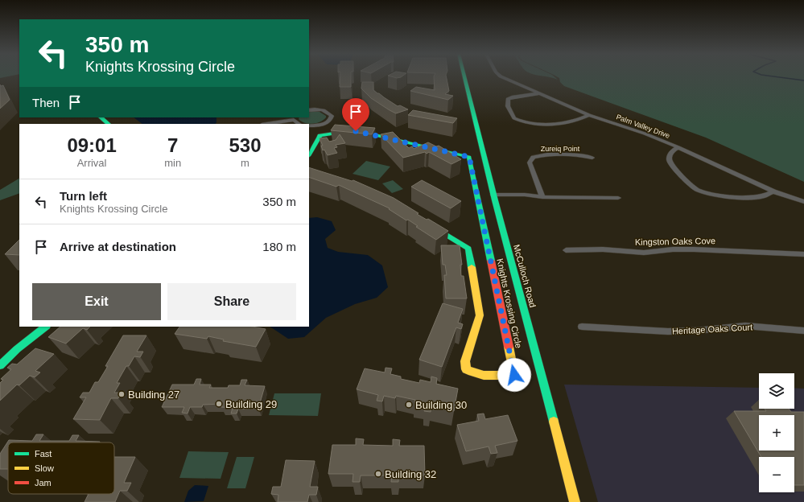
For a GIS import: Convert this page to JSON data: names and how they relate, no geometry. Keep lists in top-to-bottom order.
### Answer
{
  "streets": {
    "street": [
      "Palm Valley Drive",
      "Zureiq Point",
      "Kingston Oaks Cove",
      "McCulloch Road",
      "Knights Krossing Circle",
      "Heritage Oaks Court"
    ]
  },
  "places": [
    "Building 27",
    "Building 29",
    "Building 30",
    "Building 32"
  ],
  "legend": ["Fast", "Slow", "Jam"],
  "page": {
    "turn": ["350 m", "Knights Krossing Circle"],
    "then": "Then",
    "eta": [
      "09:01",
      "Arrival",
      "7",
      "min",
      "530",
      "m"
    ],
    "list": [
      {
        "name": "Turn left",
        "note": "Knights Krossing Circle",
        "value": "350 m"
      },
      {
        "name": "Arrive at destination",
        "value": "180 m"
      }
    ],
    "buttons": ["Exit", "Share"],
    "map_buttons": ["+", "−"]
  }
}
